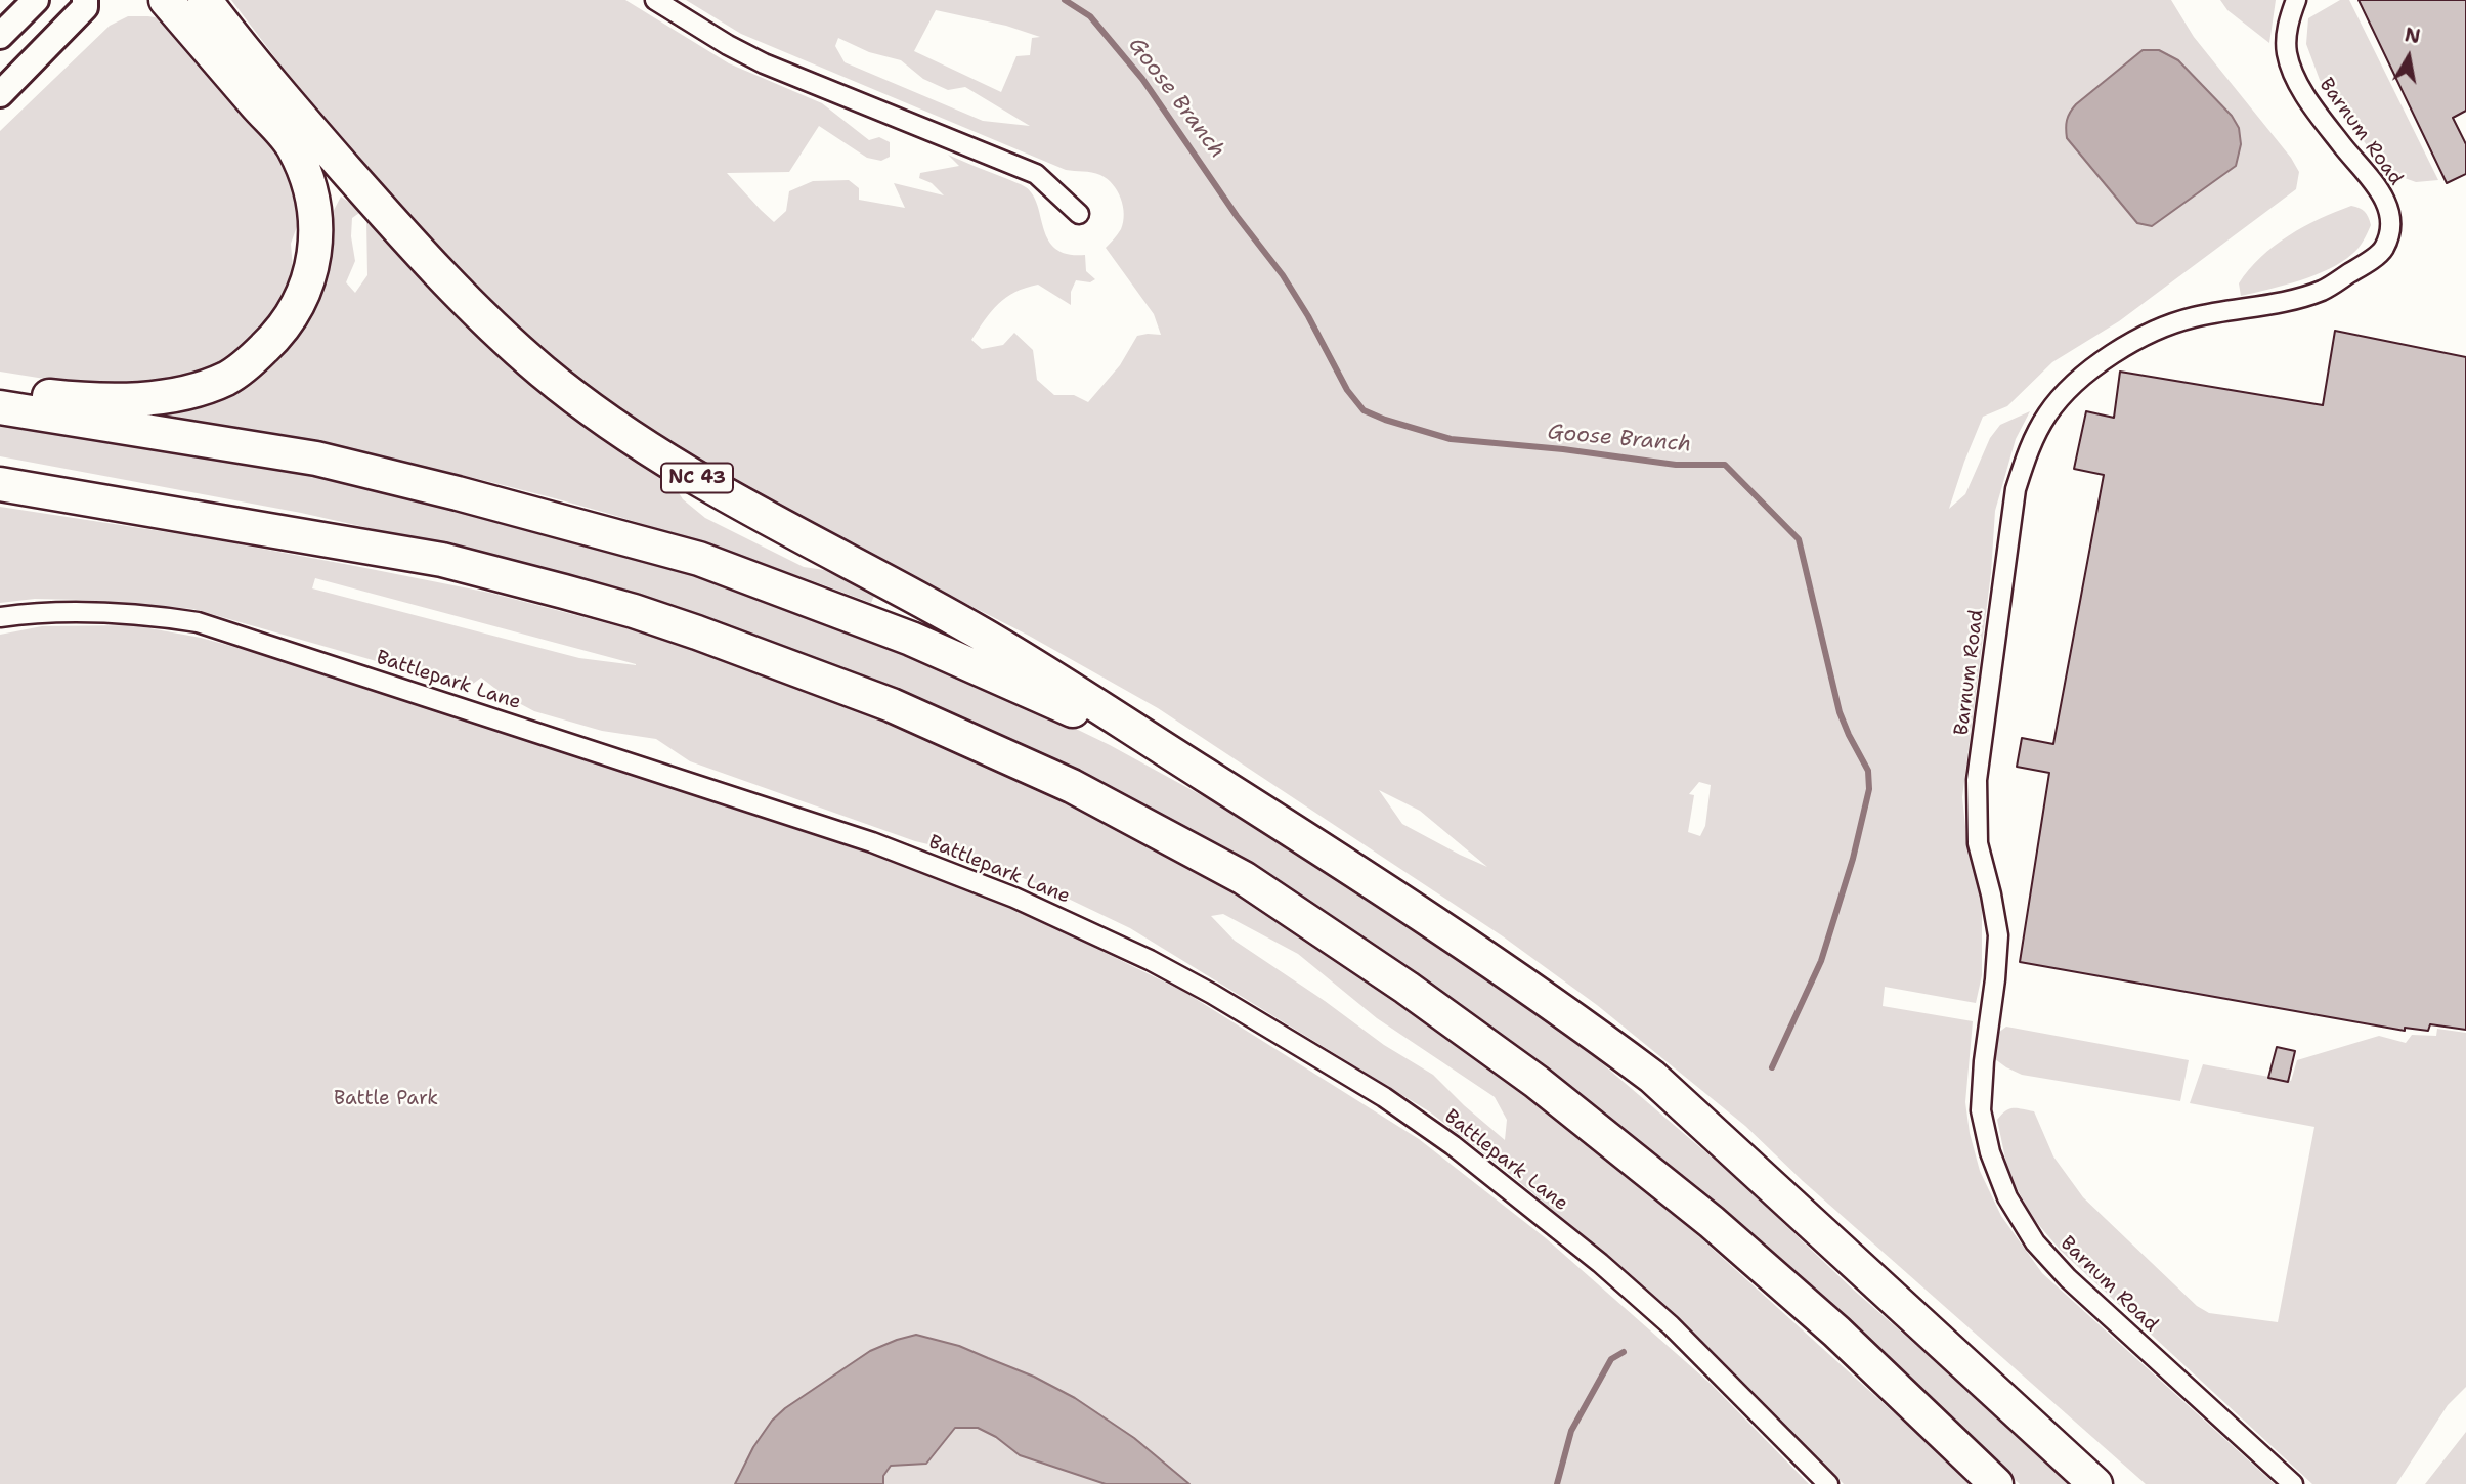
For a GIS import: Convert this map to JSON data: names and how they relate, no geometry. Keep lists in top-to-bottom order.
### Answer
{
  "streets": {
    "highway": ["NC 43"],
    "street": ["Barnum Road", "Battlepark Lane"]
  },
  "water": ["Goose Branch"],
  "parks": ["Battle Park"],
  "north": "top"
}
